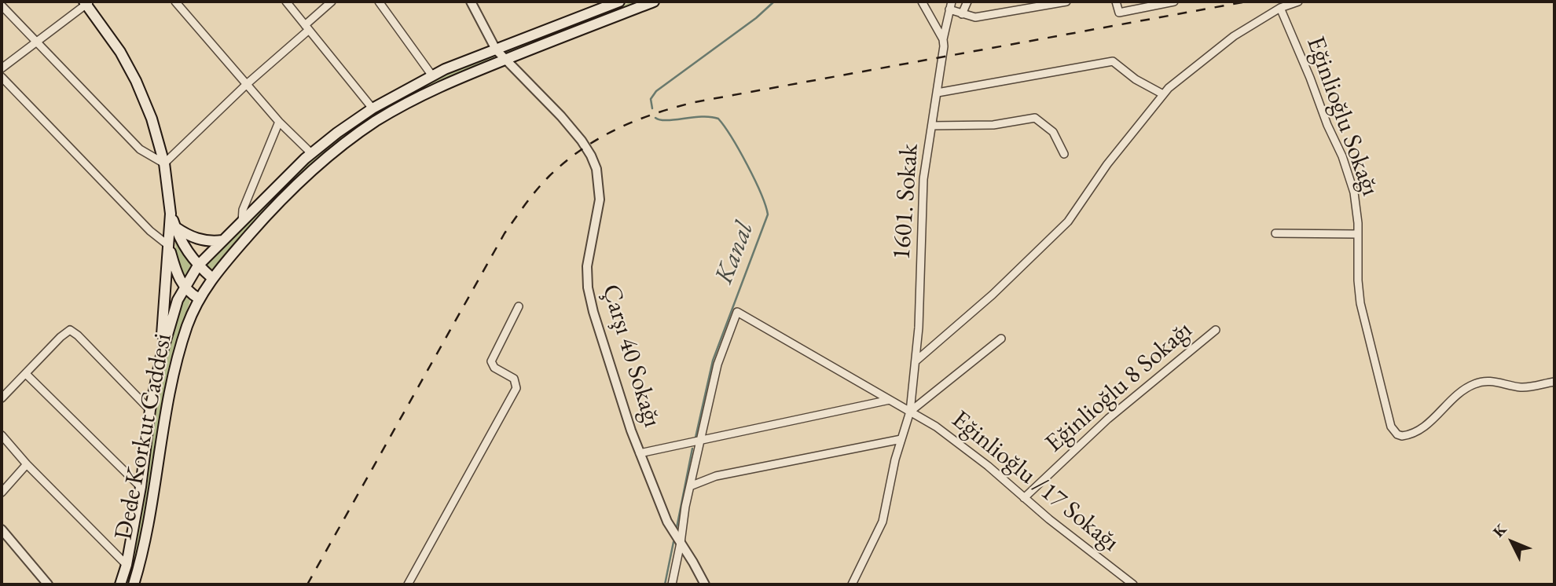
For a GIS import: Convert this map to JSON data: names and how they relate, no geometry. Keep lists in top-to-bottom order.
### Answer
{
  "streets": {
    "main road": ["Dede Korkut Caddesi"],
    "street": [
      "Eğinlioğlu Sokağı",
      "1601. Sokak",
      "Çarşı 40 Sokağı",
      "Eğinlioğlu 8 Sokağı",
      "Eğinlioğlu /17 Sokağı"
    ]
  },
  "crossings": [
    ["1601. Sokak", "Eğinlioğlu /17 Sokağı"],
    ["Eğinlioğlu 8 Sokağı", "Eğinlioğlu /17 Sokağı"]
  ],
  "water": ["Kanal"],
  "north": "top left"
}
